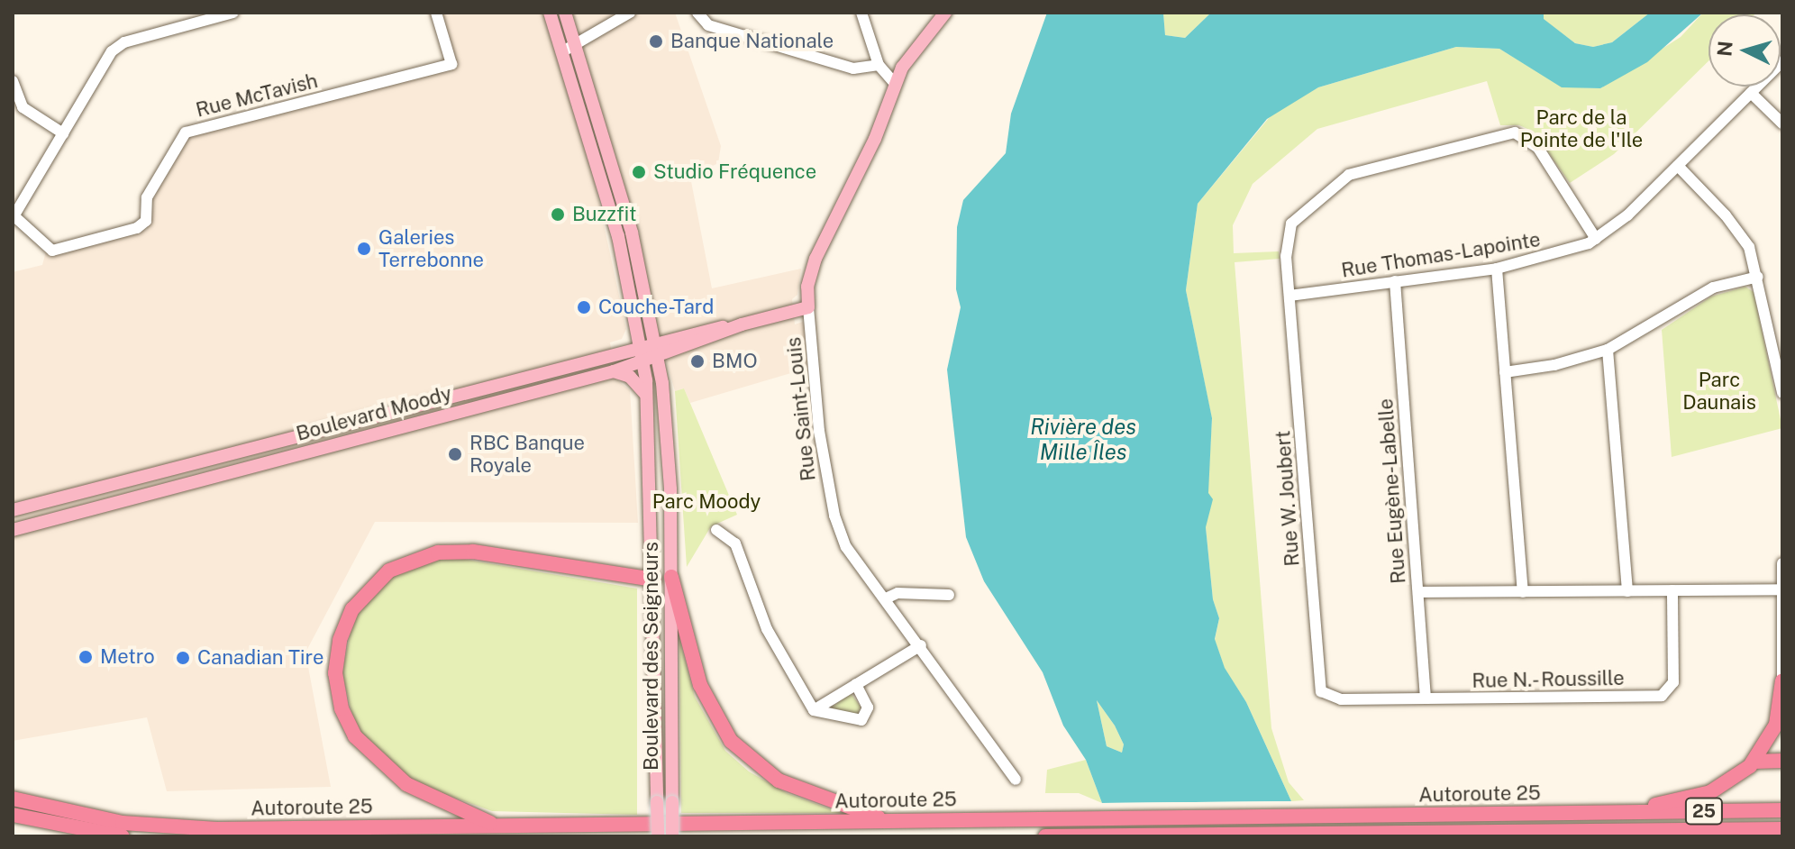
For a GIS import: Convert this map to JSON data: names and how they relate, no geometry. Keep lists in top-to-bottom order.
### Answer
{
  "streets": {
    "highway": ["Autoroute 25", "25"],
    "main road": ["Rue Saint-Louis", "Boulevard Moody", "Boulevard des Seigneurs"],
    "street": [
      "Rue McTavish",
      "Rue Thomas-Lapointe",
      "Rue Eugène-Labelle",
      "Rue W. Joubert",
      "Rue N.- Roussille"
    ]
  },
  "crossings": [
    ["Rue Thomas-Lapointe", "Rue Eugène-Labelle"],
    ["Rue Thomas-Lapointe", "Rue W. Joubert"],
    ["Rue Saint-Louis", "Boulevard Moody"],
    ["Boulevard Moody", "Boulevard des Seigneurs"],
    ["Rue Eugène-Labelle", "Rue N.- Roussille"],
    ["Rue W. Joubert", "Rue N.- Roussille"]
  ],
  "water": ["Rivière des Mille Îles"],
  "parks": ["Parc de la Pointe de l'Ile", "Parc Daunais", "Parc Moody"],
  "places": [
    "Banque Nationale",
    "Studio Fréquence",
    "Buzzfit",
    "Galeries Terrebonne",
    "Couche-Tard",
    "BMO",
    "RBC Banque Royale",
    "Metro",
    "Canadian Tire"
  ],
  "north": "left"
}
